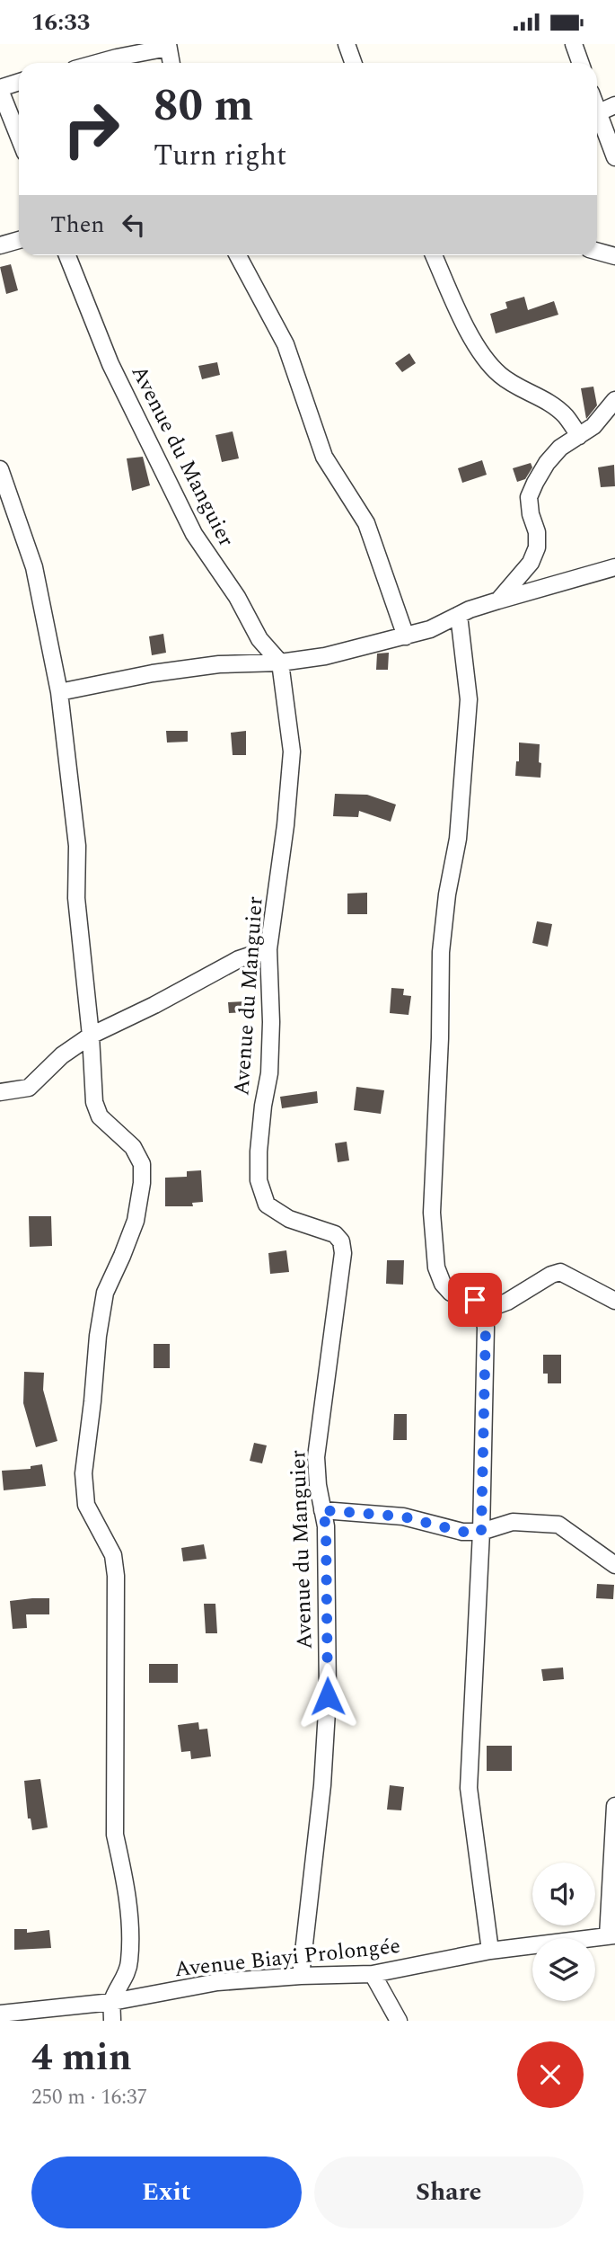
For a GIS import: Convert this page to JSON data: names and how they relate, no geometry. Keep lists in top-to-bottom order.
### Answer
{
  "streets": {
    "street": ["Avenue du Manguier", "Avenue Biayi Prolongée"]
  },
  "crossings": [
    ["Avenue du Manguier", "Avenue Biayi Prolongée"]
  ],
  "page": {
    "status": "16:33",
    "turn": ["80 m", "Turn right"],
    "then": "Then",
    "heading": ["4 min", "250 m · 16:37"],
    "buttons": ["Exit", "Share"]
  }
}
